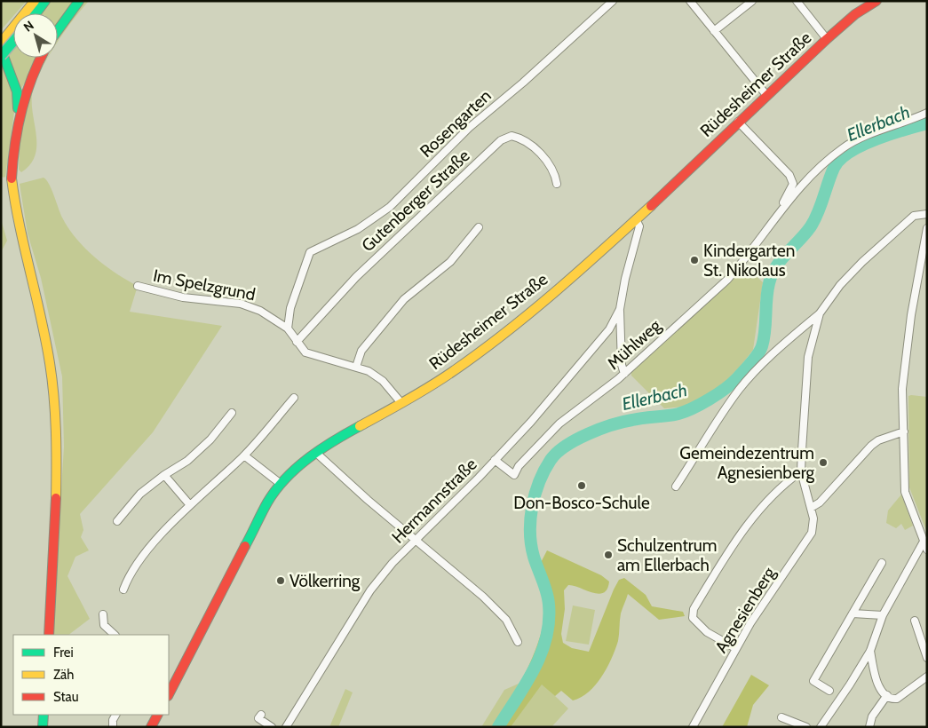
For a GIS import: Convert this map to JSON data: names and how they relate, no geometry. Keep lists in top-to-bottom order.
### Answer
{
  "streets": {
    "main road": ["Rüdesheimer Straße"],
    "street": [
      "Rosengarten",
      "Gutenberger Straße",
      "Im Spelzgrund",
      "Mühlweg",
      "Hermannstraße",
      "Agnesienberg"
    ]
  },
  "crossings": [
    ["Rüdesheimer Straße", "Im Spelzgrund"],
    ["Rüdesheimer Straße", "Mühlweg"],
    ["Rüdesheimer Straße", "Hermannstraße"],
    ["Rosengarten", "Im Spelzgrund"],
    ["Gutenberger Straße", "Im Spelzgrund"],
    ["Mühlweg", "Hermannstraße"]
  ],
  "water": ["Ellerbach"],
  "places": [
    "Kindergarten St. Nikolaus",
    "Gemeindezentrum Agnesienberg",
    "Don-Bosco-Schule",
    "Schulzentrum am Ellerbach",
    "Völkerring"
  ],
  "legend": ["Frei", "Zäh", "Stau"],
  "north": "top left"
}
